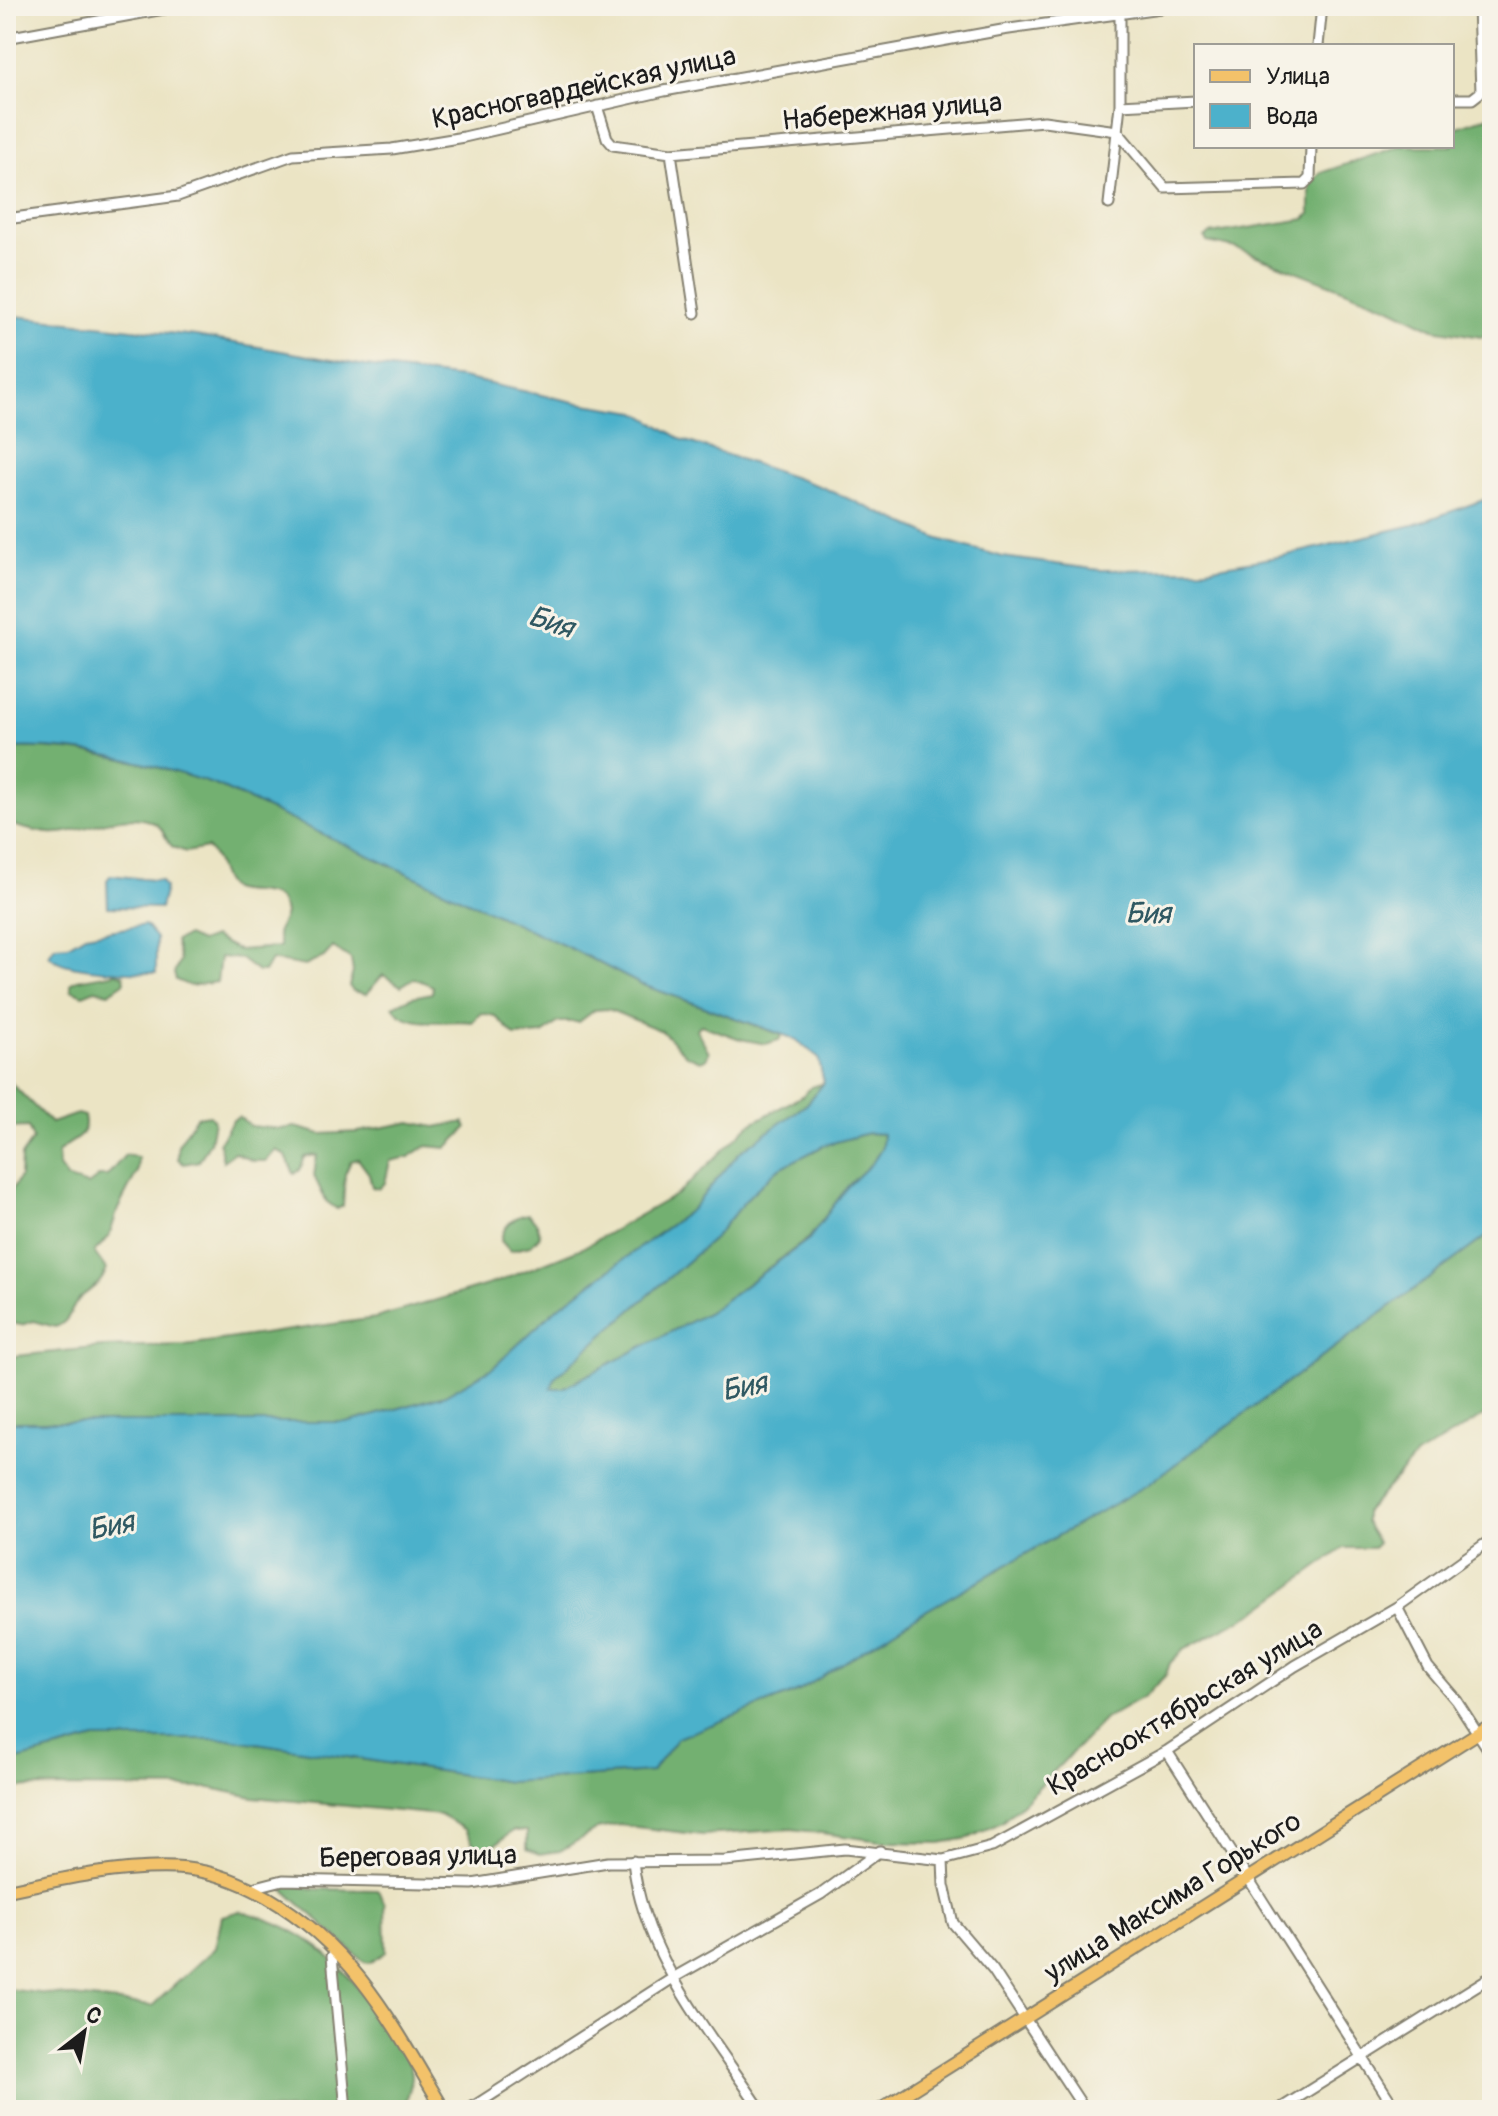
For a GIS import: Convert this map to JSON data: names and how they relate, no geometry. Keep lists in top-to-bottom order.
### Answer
{
  "streets": {
    "main road": ["улица Максима Горького"],
    "street": [
      "Красногвардейская улица",
      "Набережная улица",
      "Краснооктябрьская улица",
      "Береговая улица"
    ]
  },
  "crossings": [
    ["Красногвардейская улица", "Набережная улица"],
    ["Краснооктябрьская улица", "Береговая улица"]
  ],
  "water": ["Бия"],
  "legend": ["Улица", "Вода"],
  "north": "top right"
}
